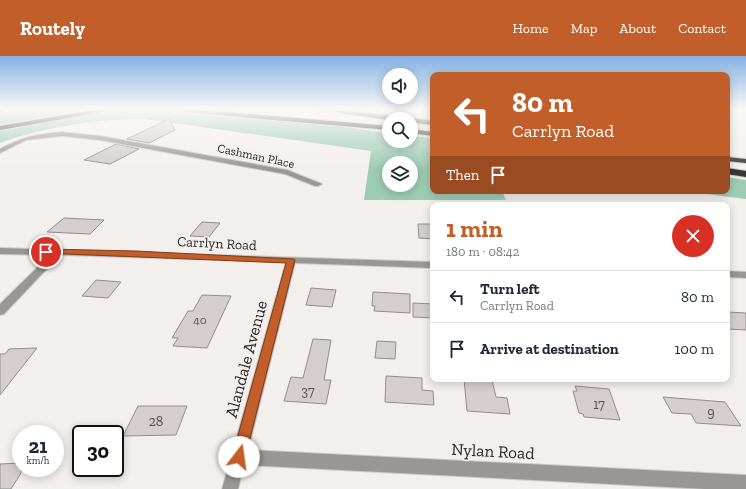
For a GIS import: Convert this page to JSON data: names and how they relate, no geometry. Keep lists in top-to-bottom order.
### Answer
{
  "streets": {
    "street": [
      "Cashman Place",
      "Carrlyn Road",
      "Alandale Avenue",
      "Nylan Road"
    ]
  },
  "crossings": [
    ["Carrlyn Road", "Alandale Avenue"],
    ["Alandale Avenue", "Nylan Road"]
  ],
  "house_numbers": [
    "40",
    "37",
    "17",
    "9",
    "28"
  ],
  "page": {
    "header": "Routely",
    "nav": [
      "Home",
      "Map",
      "About",
      "Contact"
    ],
    "turn": ["80 m", "Carrlyn Road"],
    "then": "Then",
    "heading": ["1 min", "180 m · 08:42"],
    "list": [
      {
        "name": "Turn left",
        "note": "Carrlyn Road",
        "value": "80 m"
      },
      {
        "name": "Arrive at destination",
        "value": "100 m"
      }
    ],
    "speed": "21 km/h",
    "limit": "30"
  }
}
